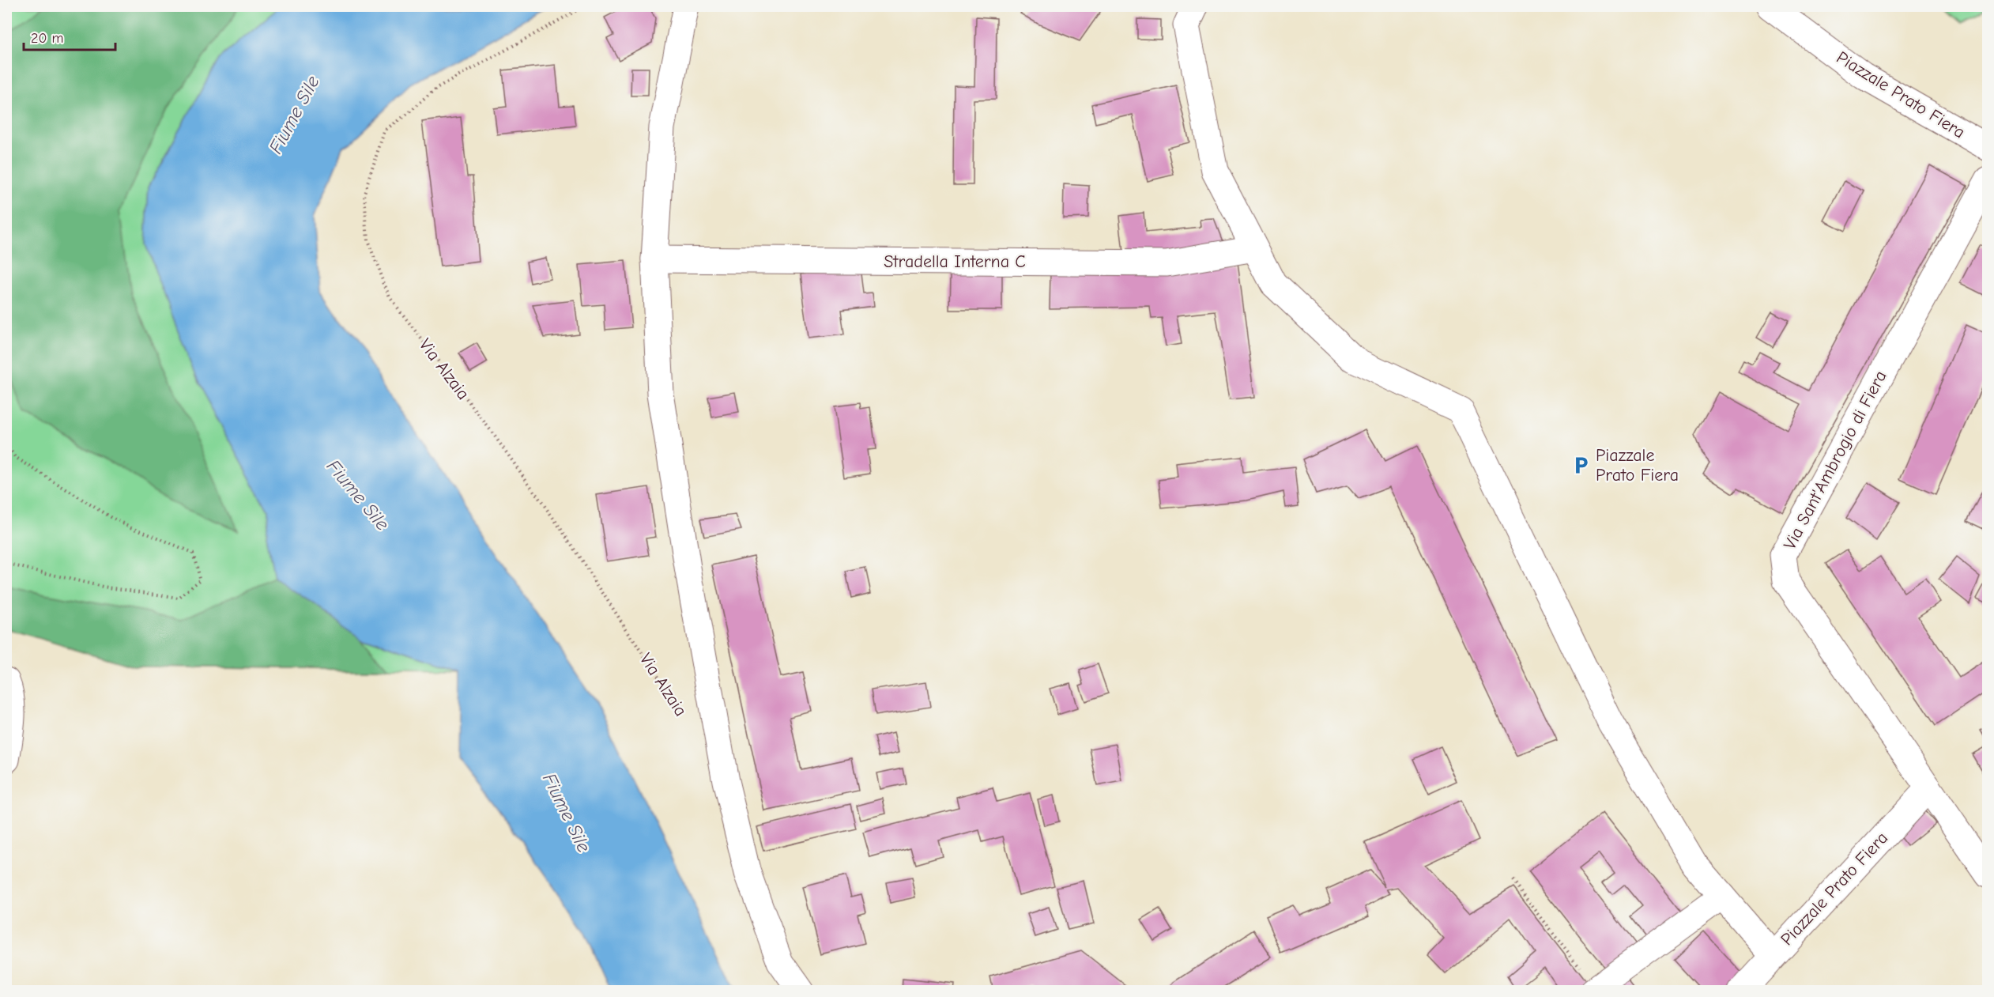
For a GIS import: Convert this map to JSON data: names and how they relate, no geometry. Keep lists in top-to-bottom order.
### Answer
{
  "streets": {
    "street": [
      "Piazzale Prato Fiera",
      "Stradella Interna C",
      "Via Alzaia",
      "Via Sant'Ambrogio di Fiera"
    ]
  },
  "crossings": [
    ["Piazzale Prato Fiera", "Stradella Interna C"],
    ["Piazzale Prato Fiera", "Via Sant'Ambrogio di Fiera"],
    ["Stradella Interna C", "Via Alzaia"]
  ],
  "water": ["Fiume Sile"],
  "places": {
    "parking": ["Piazzale Prato Fiera"]
  },
  "scale_bar": "20 m"
}
